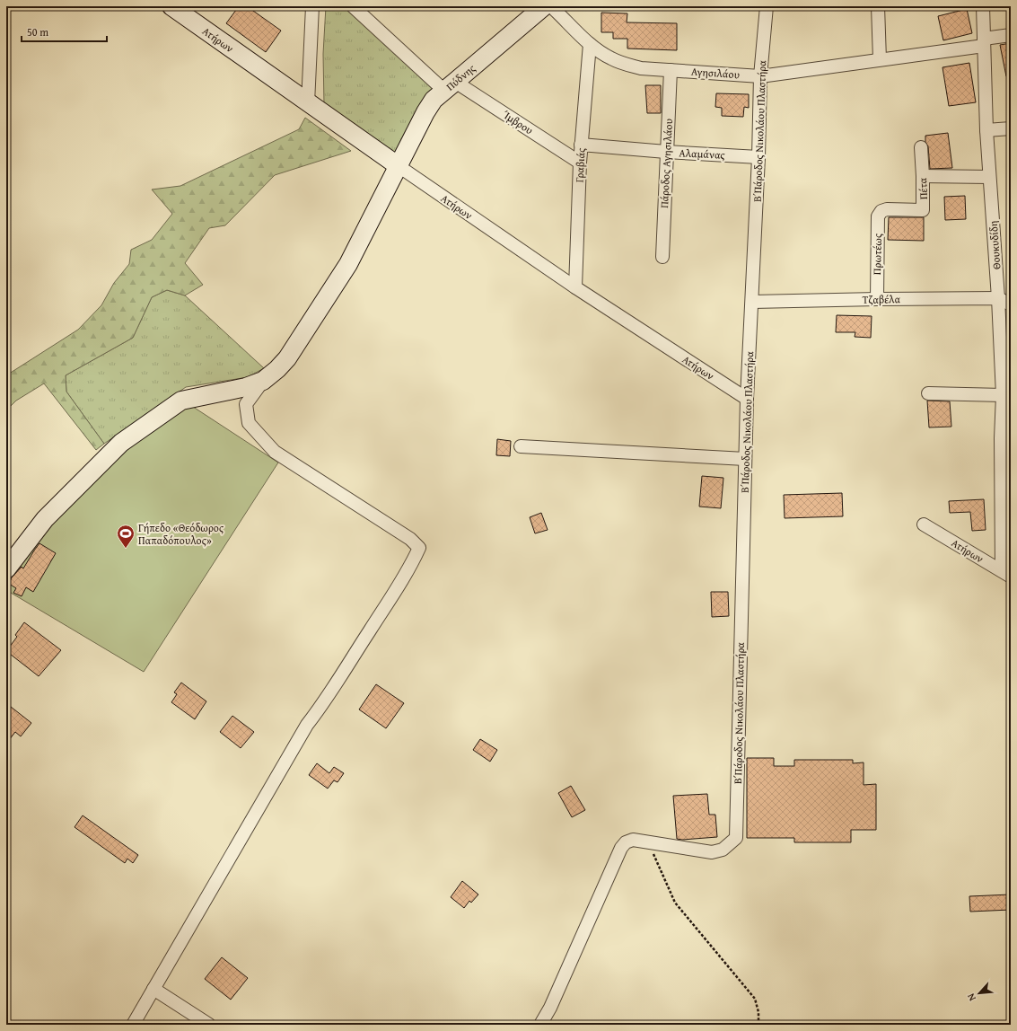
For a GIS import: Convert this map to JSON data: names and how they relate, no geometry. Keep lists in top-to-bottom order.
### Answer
{
  "streets": {
    "street": [
      "Ατήρων",
      "Αγησιλάου",
      "Πύδνης",
      "Ίμβρου",
      "Β΄ Πάροδος Νικολάου Πλαστήρα",
      "Αλαμάνας",
      "Πάροδος Αγησιλάου",
      "Γραβιάς",
      "Πέτα",
      "Θουκυδίδη",
      "Πρωτέως",
      "Τζαβέλα"
    ]
  },
  "crossings": [
    ["Ατήρων", "Πύδνης"],
    ["Ατήρων", "Β΄ Πάροδος Νικολάου Πλαστήρα"],
    ["Ατήρων", "Γραβιάς"],
    ["Ατήρων", "Θουκυδίδη"],
    ["Αγησιλάου", "Β΄ Πάροδος Νικολάου Πλαστήρα"],
    ["Αγησιλάου", "Πάροδος Αγησιλάου"],
    ["Αγησιλάου", "Γραβιάς"],
    ["Αγησιλάου", "Θουκυδίδη"],
    ["Πύδνης", "Ίμβρου"],
    ["Ίμβρου", "Γραβιάς"],
    ["Β΄ Πάροδος Νικολάου Πλαστήρα", "Αλαμάνας"],
    ["Β΄ Πάροδος Νικολάου Πλαστήρα", "Τζαβέλα"],
    ["Αλαμάνας", "Πάροδος Αγησιλάου"],
    ["Αλαμάνας", "Γραβιάς"],
    ["Πέτα", "Πρωτέως"],
    ["Θουκυδίδη", "Τζαβέλα"],
    ["Πρωτέως", "Τζαβέλα"]
  ],
  "places": {
    "sports": ["Γήπεδο «Θεόδωρος Παπαδόπουλος»"]
  },
  "scale_bar": "50 m",
  "north": "bottom left"
}
